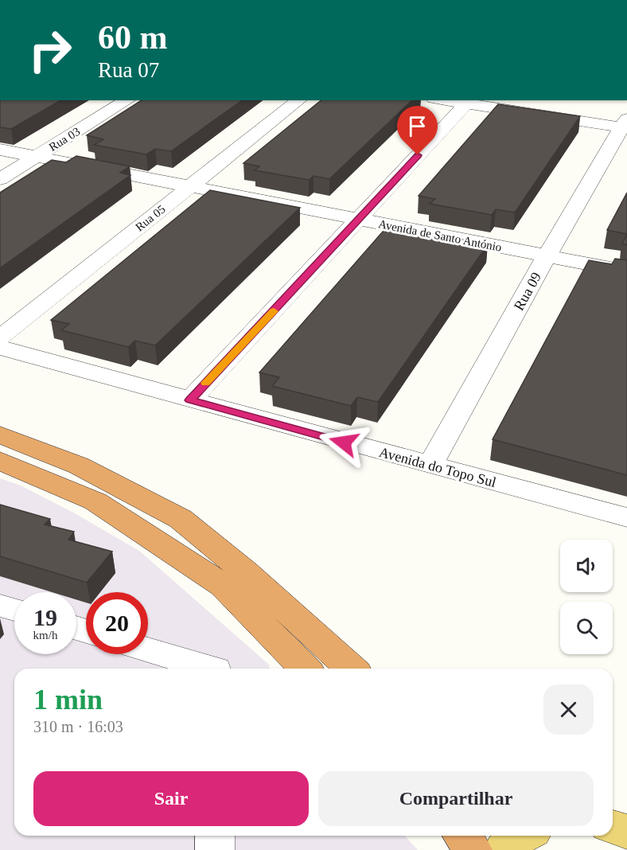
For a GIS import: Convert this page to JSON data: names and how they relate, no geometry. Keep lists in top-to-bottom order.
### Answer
{
  "streets": {
    "street": [
      "Rua 03",
      "Rua 05",
      "Avenida de Santo António",
      "Rua 09",
      "Avenida do Topo Sul"
    ]
  },
  "crossings": [
    ["Rua 03", "Avenida de Santo António"],
    ["Rua 05", "Avenida de Santo António"],
    ["Avenida de Santo António", "Rua 09"],
    ["Rua 09", "Avenida do Topo Sul"]
  ],
  "page": {
    "turn": ["60 m", "Rua 07"],
    "speed": "19 km/h",
    "limit": "20",
    "heading": ["1 min", "310 m · 16:03"],
    "buttons": ["Sair", "Compartilhar"]
  }
}
